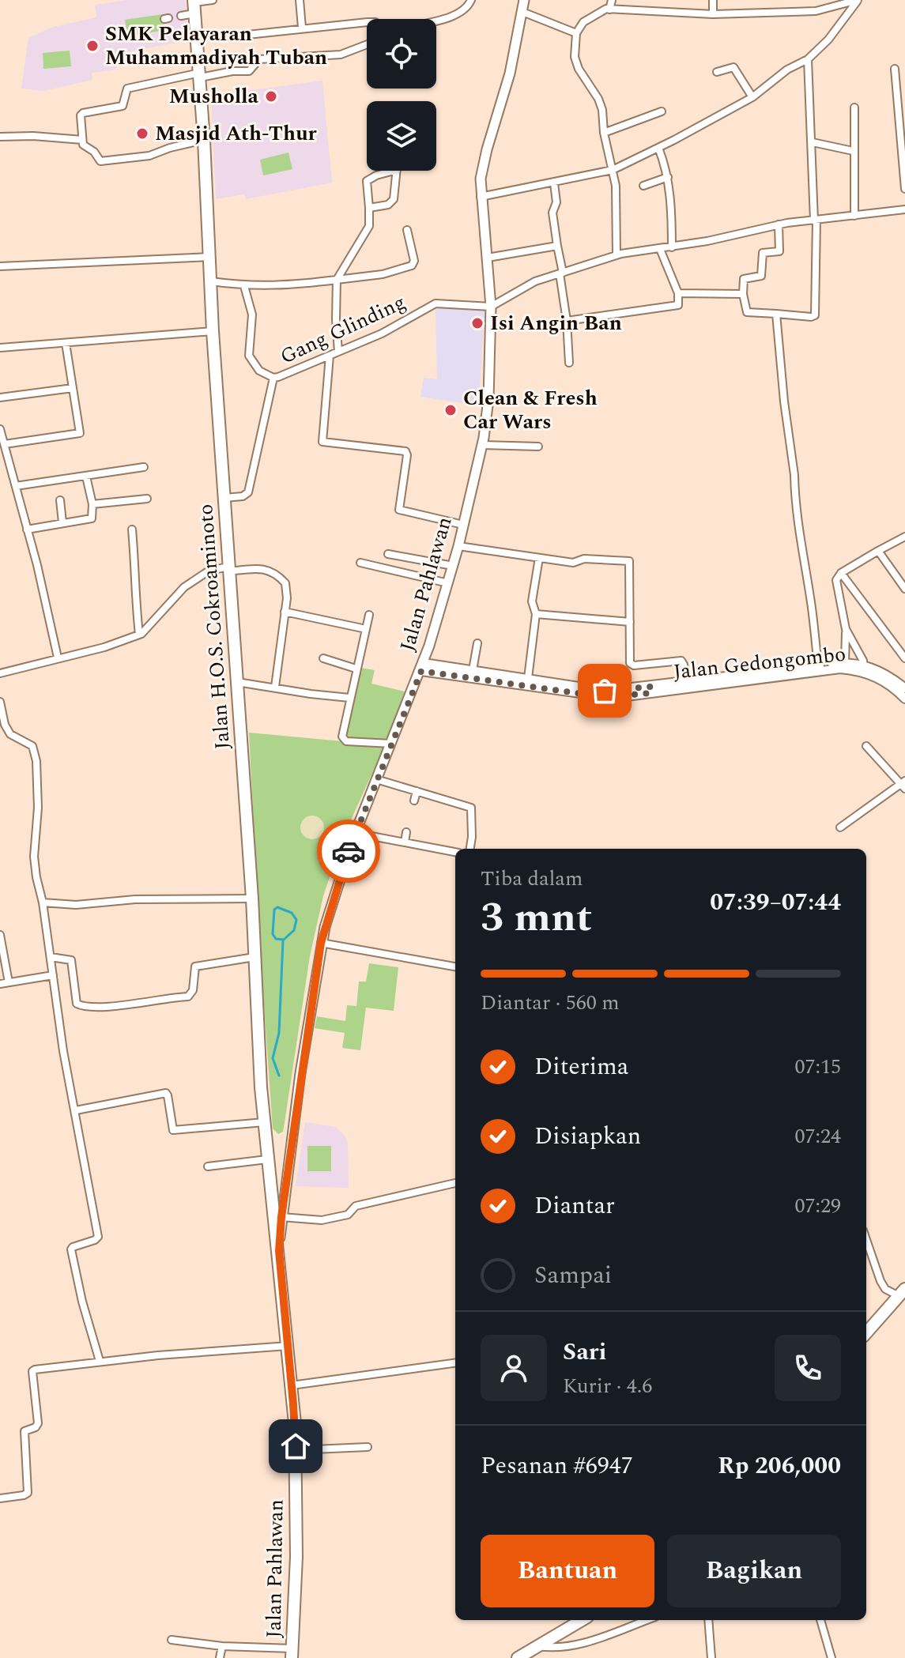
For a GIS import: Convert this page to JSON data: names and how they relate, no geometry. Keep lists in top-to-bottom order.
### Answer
{
  "streets": {
    "highway": ["Jalan Pahlawan", "Jalan H.O.S. Cokroaminoto"],
    "street": ["Gang Glinding", "Jalan Gedongombo"]
  },
  "crossings": [
    ["Gang Glinding", "Jalan Pahlawan"],
    ["Jalan Pahlawan", "Jalan H.O.S. Cokroaminoto"],
    ["Jalan Pahlawan", "Jalan Gedongombo"]
  ],
  "places": [
    "SMK Pelayaran Muhammadiyah Tuban",
    "Musholla",
    "Masjid Ath-Thur",
    "Isi Angin Ban",
    "Clean & Fresh Car Wars"
  ],
  "page": {
    "heading": ["3 mnt", "Tiba dalam", "07:39–07:44"],
    "panel": [
      "Sari",
      "Kurir · 4.6",
      "Pesanan #6947",
      "Rp 206,000"
    ],
    "bar": "Diantar · 560 m",
    "list": [
      ["Diterima", "07:15"],
      ["Disiapkan", "07:24"],
      ["Diantar", "07:29"],
      "Sampai"
    ],
    "buttons": ["Bantuan", "Bagikan"]
  }
}
